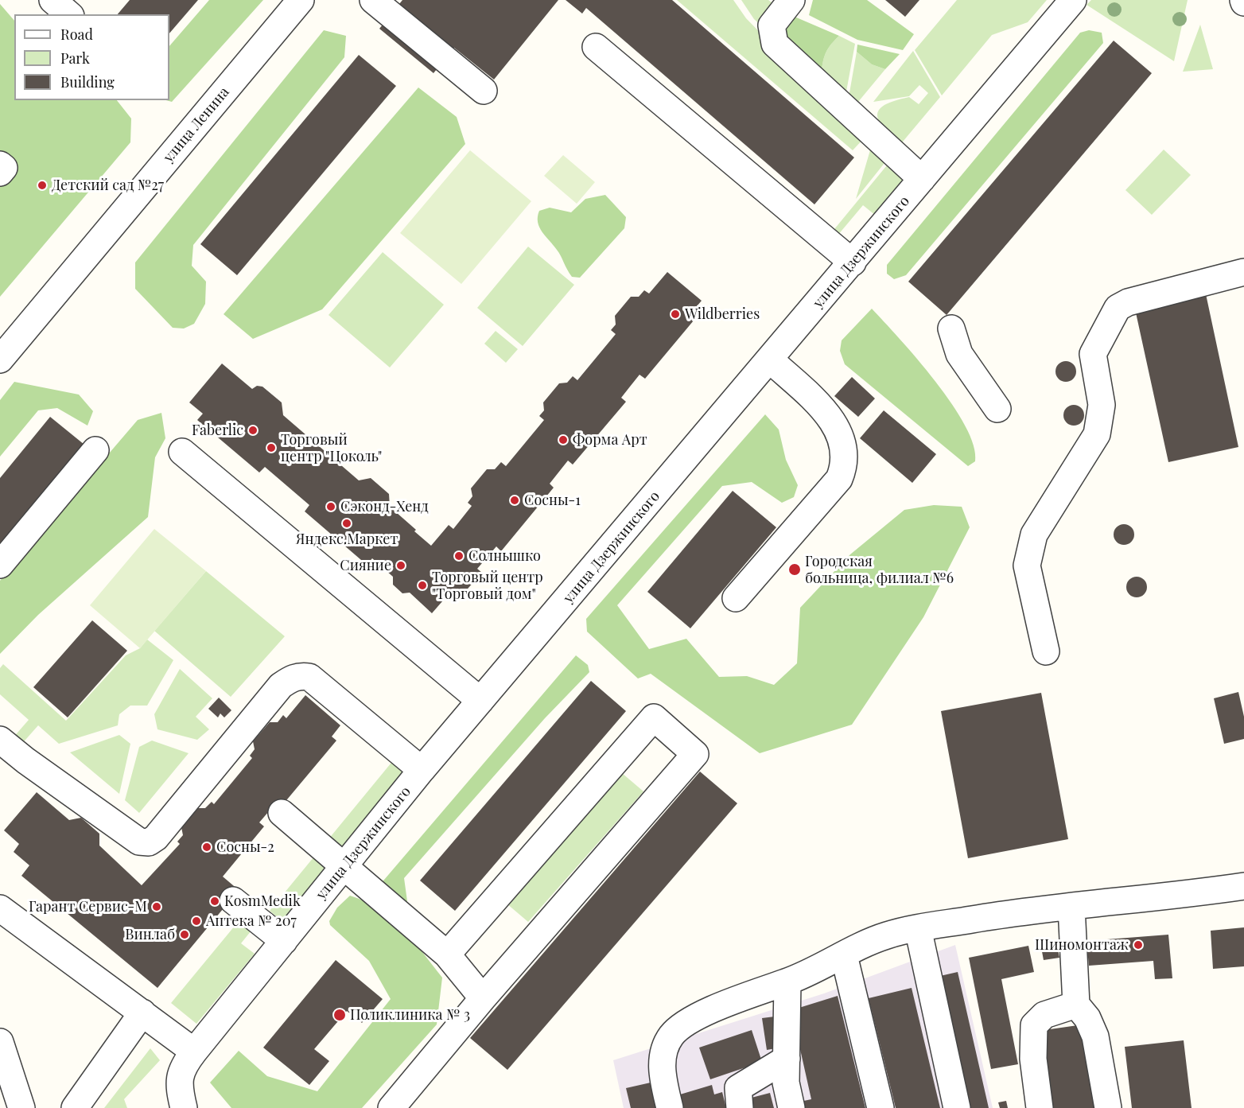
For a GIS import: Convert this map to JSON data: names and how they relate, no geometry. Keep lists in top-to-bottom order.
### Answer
{
  "streets": {
    "street": ["улица Ленина", "улица Дзержинского"]
  },
  "places": [
    "Детский сад №27",
    "Wildberries",
    "Faberlic",
    "Форма Арт",
    "Торговый центр \"Цоколь\"",
    "Сосны-1",
    "Сэконд-Хенд",
    "Яндекс.Маркет",
    "Солнышко",
    "Сияние",
    "Городская больница, филиал №6",
    "Торговый центр \"Торговый дом\"",
    "Сосны-2",
    "KosmMedik",
    "Гарант Сервис-М",
    "Аптека № 207",
    "Винлаб",
    "Шиномонтаж",
    "Поликлиника № 3"
  ],
  "legend": ["Road", "Park", "Building"]
}
